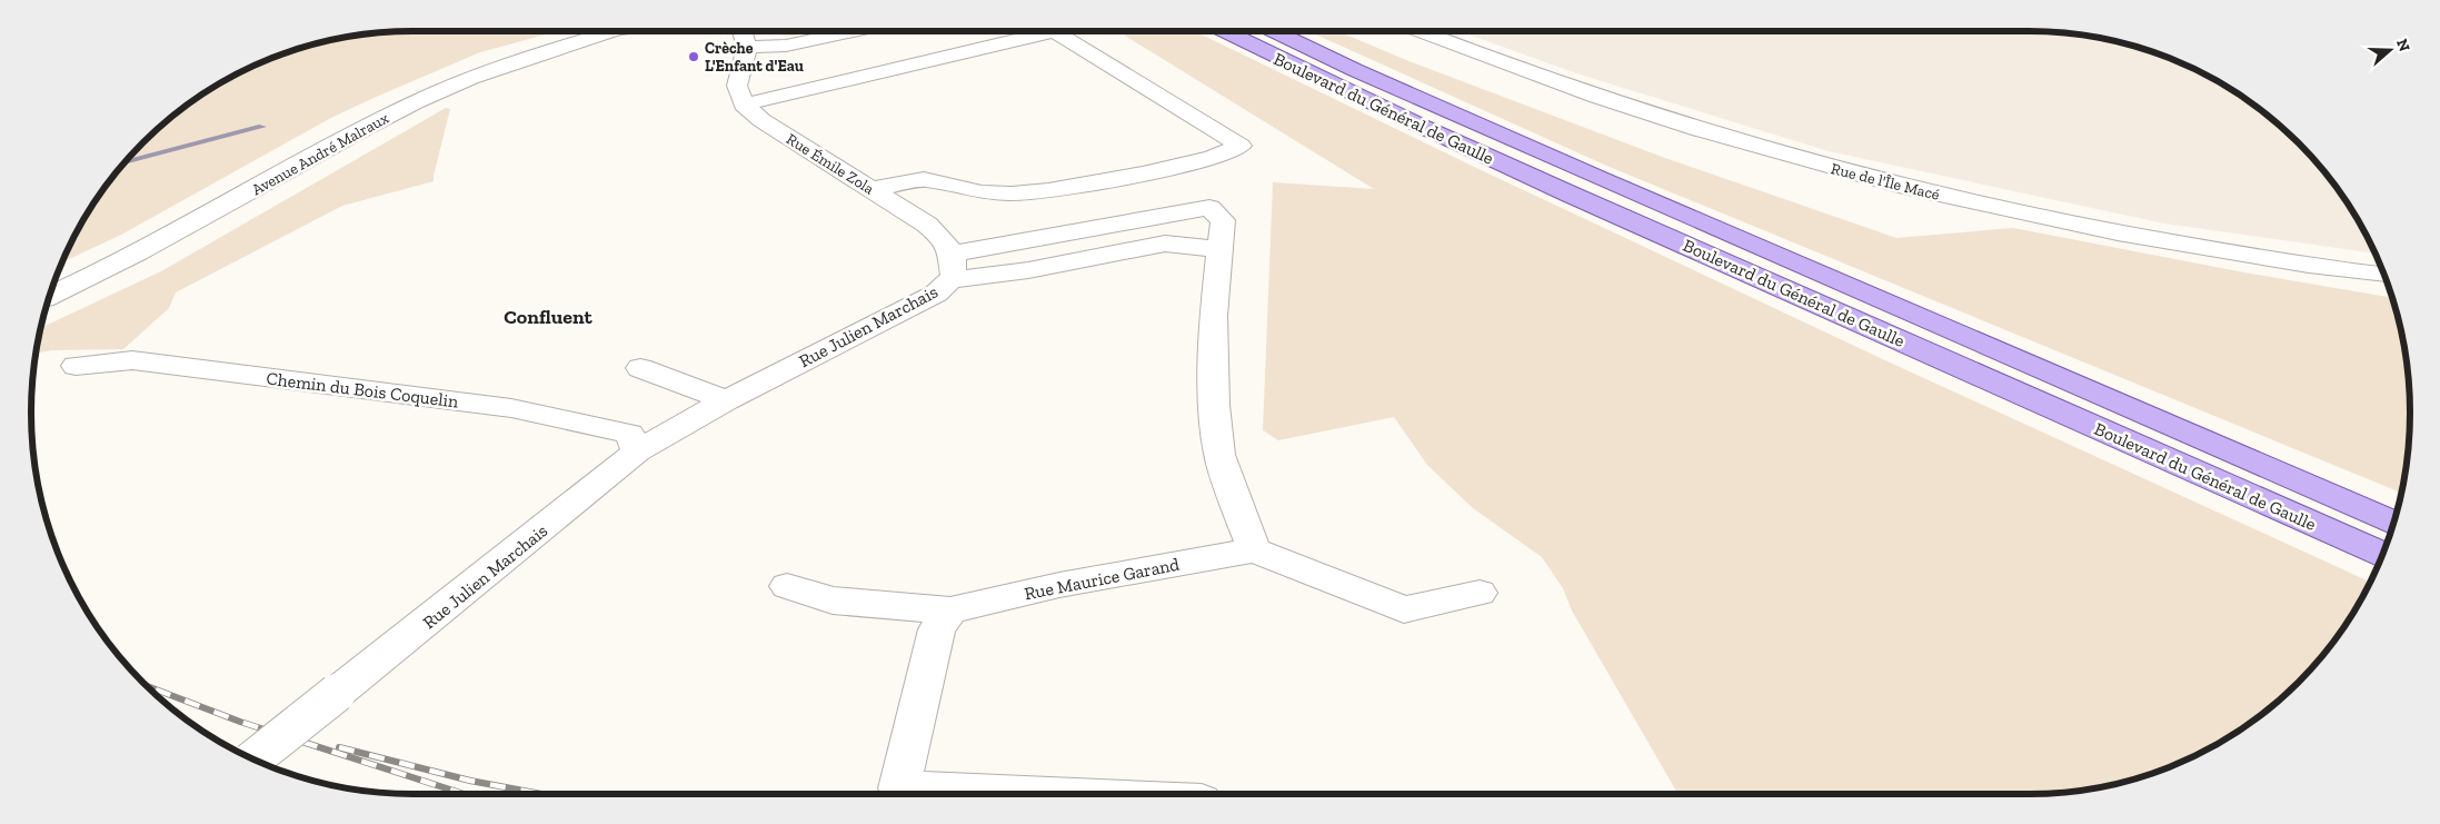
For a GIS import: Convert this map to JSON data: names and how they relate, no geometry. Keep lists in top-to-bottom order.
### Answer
{
  "streets": {
    "main road": ["Boulevard du Général de Gaulle"],
    "street": [
      "Avenue André Malraux",
      "Rue Émile Zola",
      "Rue de l'Île Macé",
      "Rue Julien Marchais",
      "Chemin du Bois Coquelin",
      "Rue Maurice Garand"
    ]
  },
  "crossings": [
    ["Rue Émile Zola", "Rue Julien Marchais"],
    ["Rue Julien Marchais", "Chemin du Bois Coquelin"]
  ],
  "districts": ["Confluent"],
  "places": ["Crèche L'Enfant d'Eau"],
  "north": "right"
}
